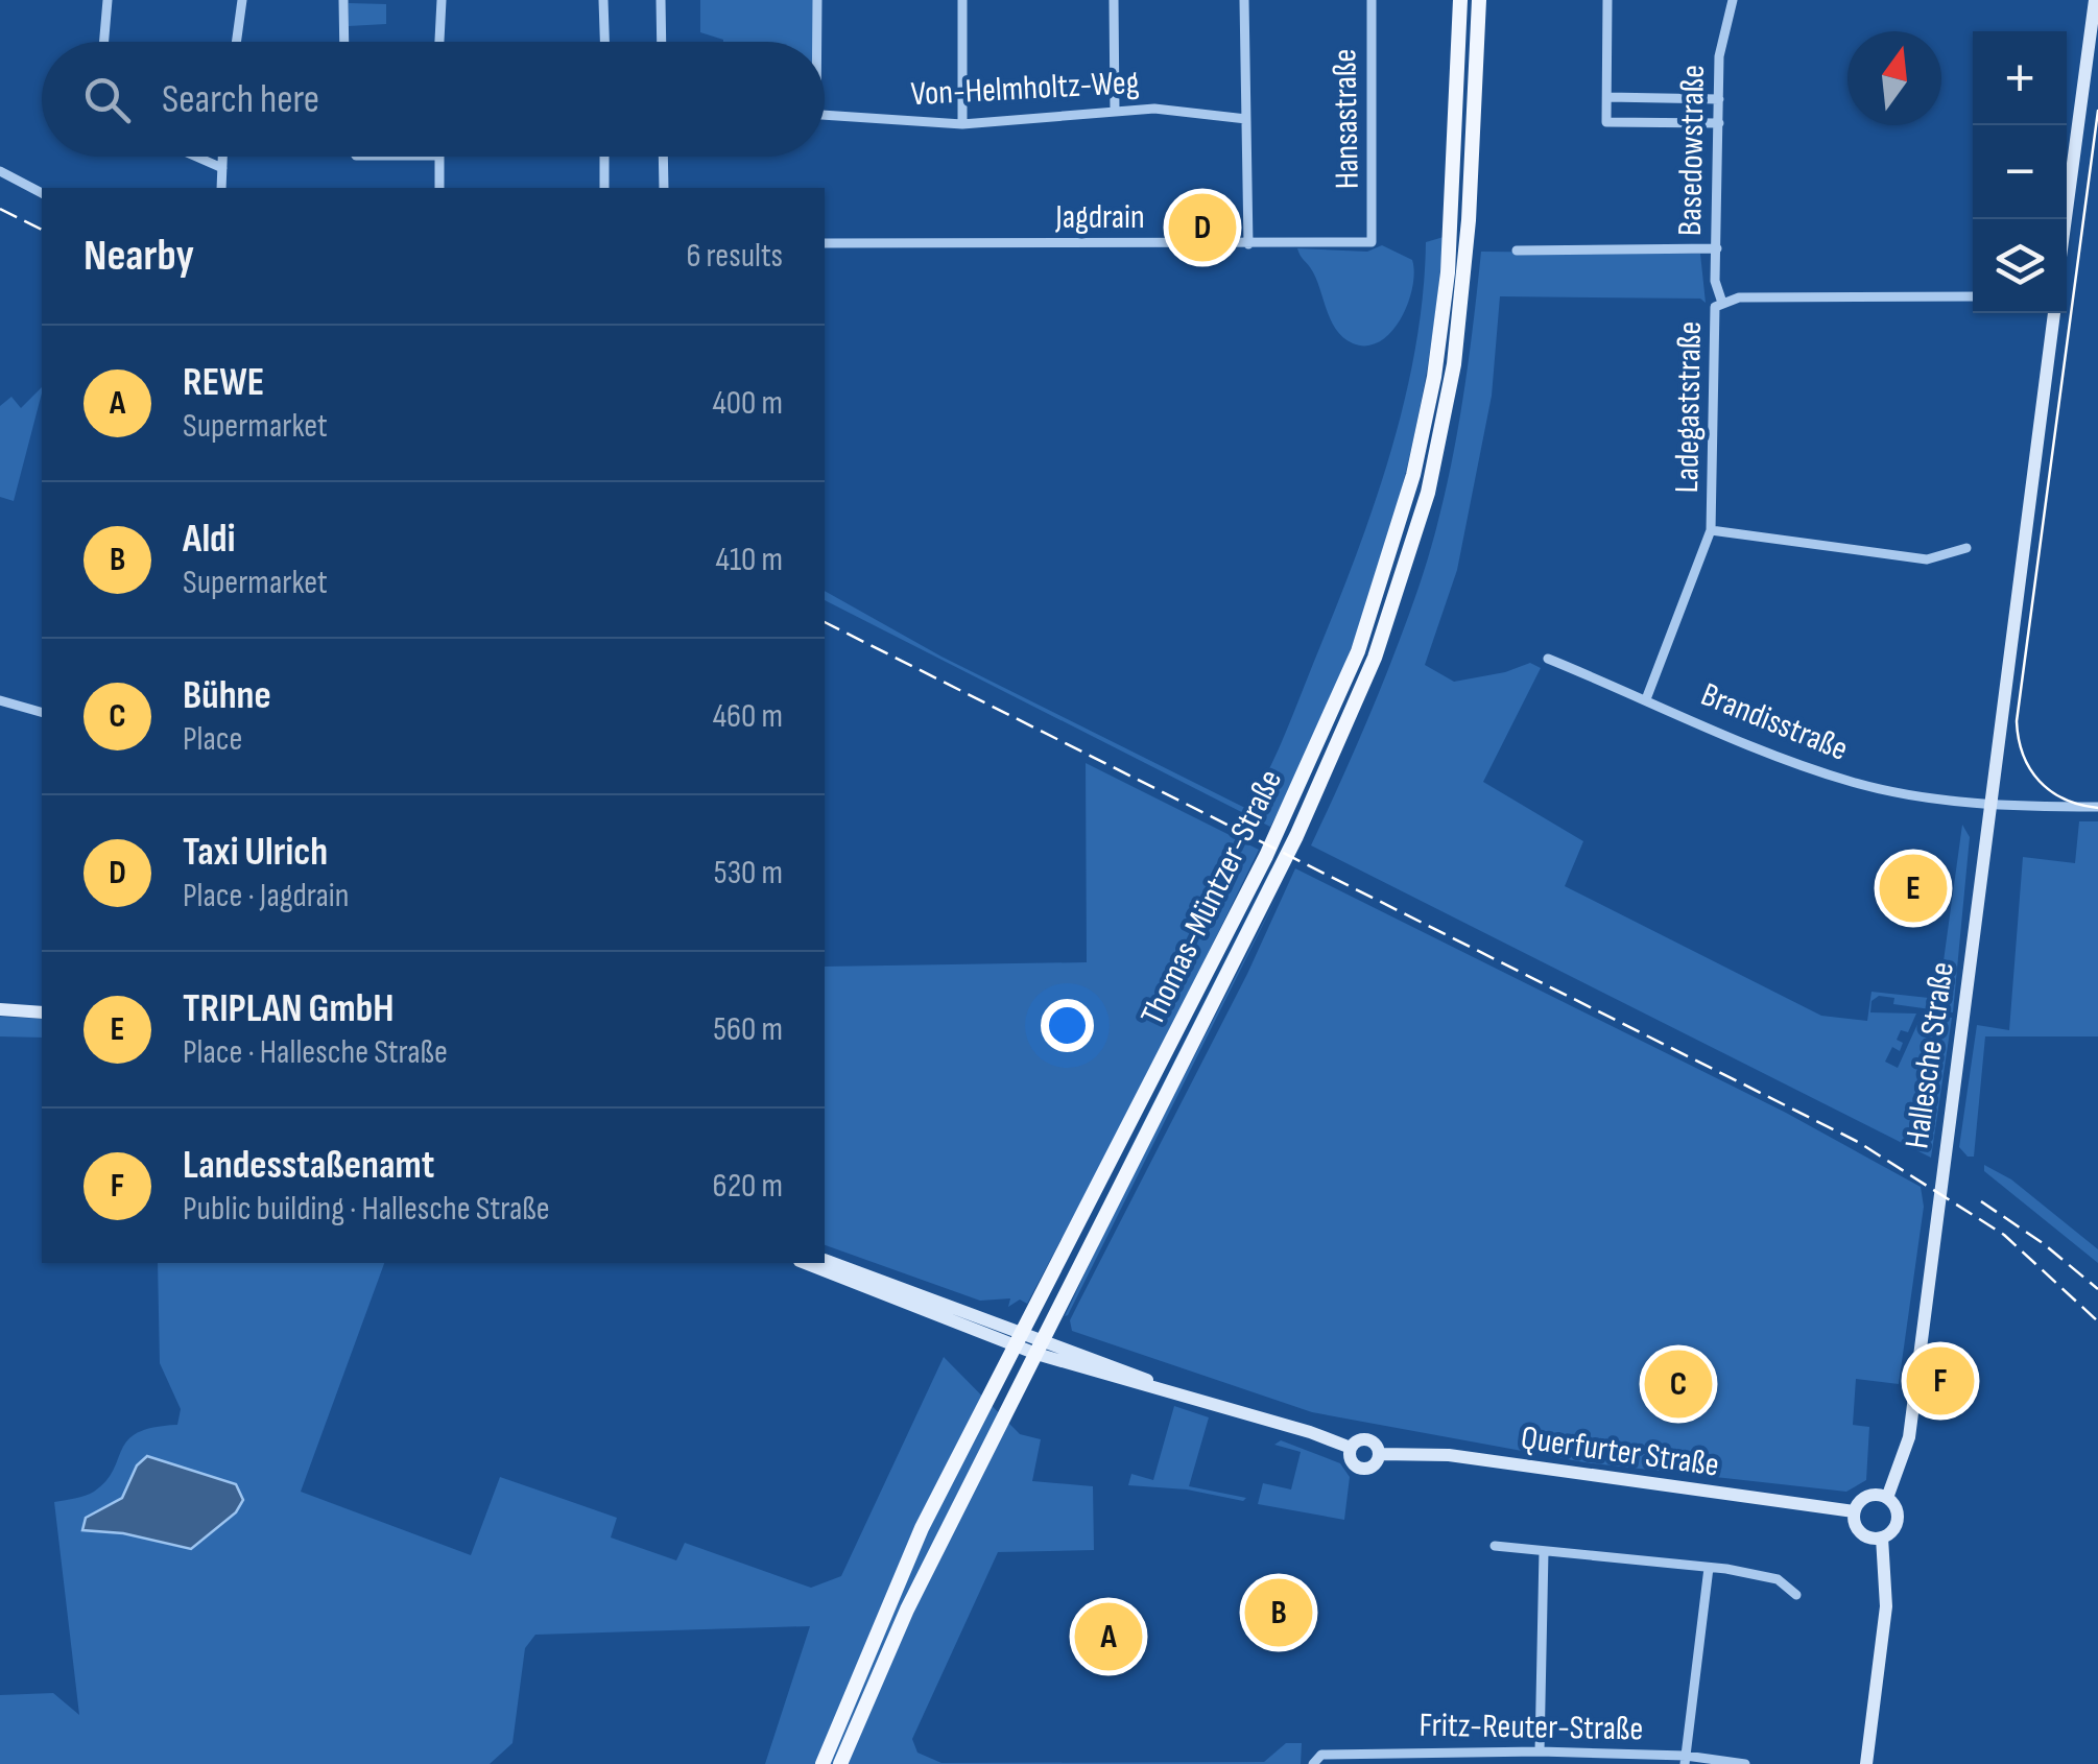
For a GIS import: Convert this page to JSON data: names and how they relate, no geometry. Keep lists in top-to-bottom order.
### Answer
{
  "streets": {
    "main road": ["Thomas-Müntzer-Straße", "Hallesche Straße", "Querfurter Straße"],
    "street": [
      "Von-Helmholtz-Weg",
      "Hansastraße",
      "Basedowstraße",
      "Jagdrain",
      "Ladegaststraße",
      "Brandisstraße",
      "Fritz-Reuter-Straße"
    ]
  },
  "crossings": [
    ["Hansastraße", "Jagdrain"],
    ["Basedowstraße", "Ladegaststraße"],
    ["Ladegaststraße", "Brandisstraße"],
    ["Brandisstraße", "Hallesche Straße"],
    ["Hallesche Straße", "Querfurter Straße"]
  ],
  "north": "top",
  "page": {
    "map_buttons": ["+", "−"],
    "search": "Search here",
    "heading": ["Nearby", "6 results"],
    "pins": [
      "D",
      "E",
      "F",
      "C",
      "B",
      "A"
    ],
    "list": [
      {
        "mark": "A",
        "name": "REWE",
        "note": "Supermarket",
        "value": "400 m"
      },
      {
        "mark": "B",
        "name": "Aldi",
        "note": "Supermarket",
        "value": "410 m"
      },
      {
        "mark": "C",
        "name": "Bühne",
        "note": "Place",
        "value": "460 m"
      },
      {
        "mark": "D",
        "name": "Taxi Ulrich",
        "note": "Place · Jagdrain",
        "value": "530 m"
      },
      {
        "mark": "E",
        "name": "TRIPLAN GmbH",
        "note": "Place · Hallesche Straße",
        "value": "560 m"
      },
      {
        "mark": "F",
        "name": "Landesstaßenamt",
        "note": "Public building · Hallesche Straße",
        "value": "620 m"
      }
    ]
  }
}
